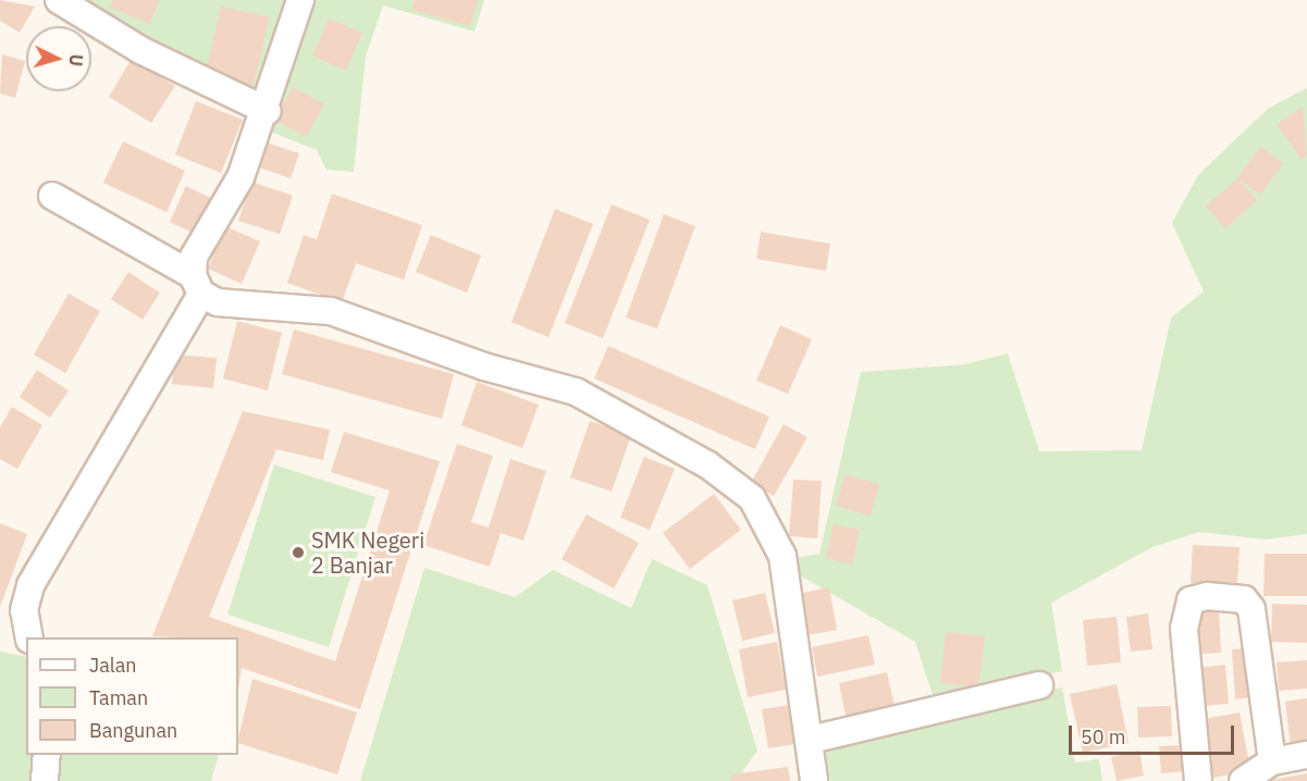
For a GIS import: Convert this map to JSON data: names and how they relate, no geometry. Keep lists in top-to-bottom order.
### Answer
{
  "places": ["SMK Negeri 2 Banjar"],
  "legend": ["Jalan", "Taman", "Bangunan"],
  "scale_bar": "50 m",
  "north": "right"
}
